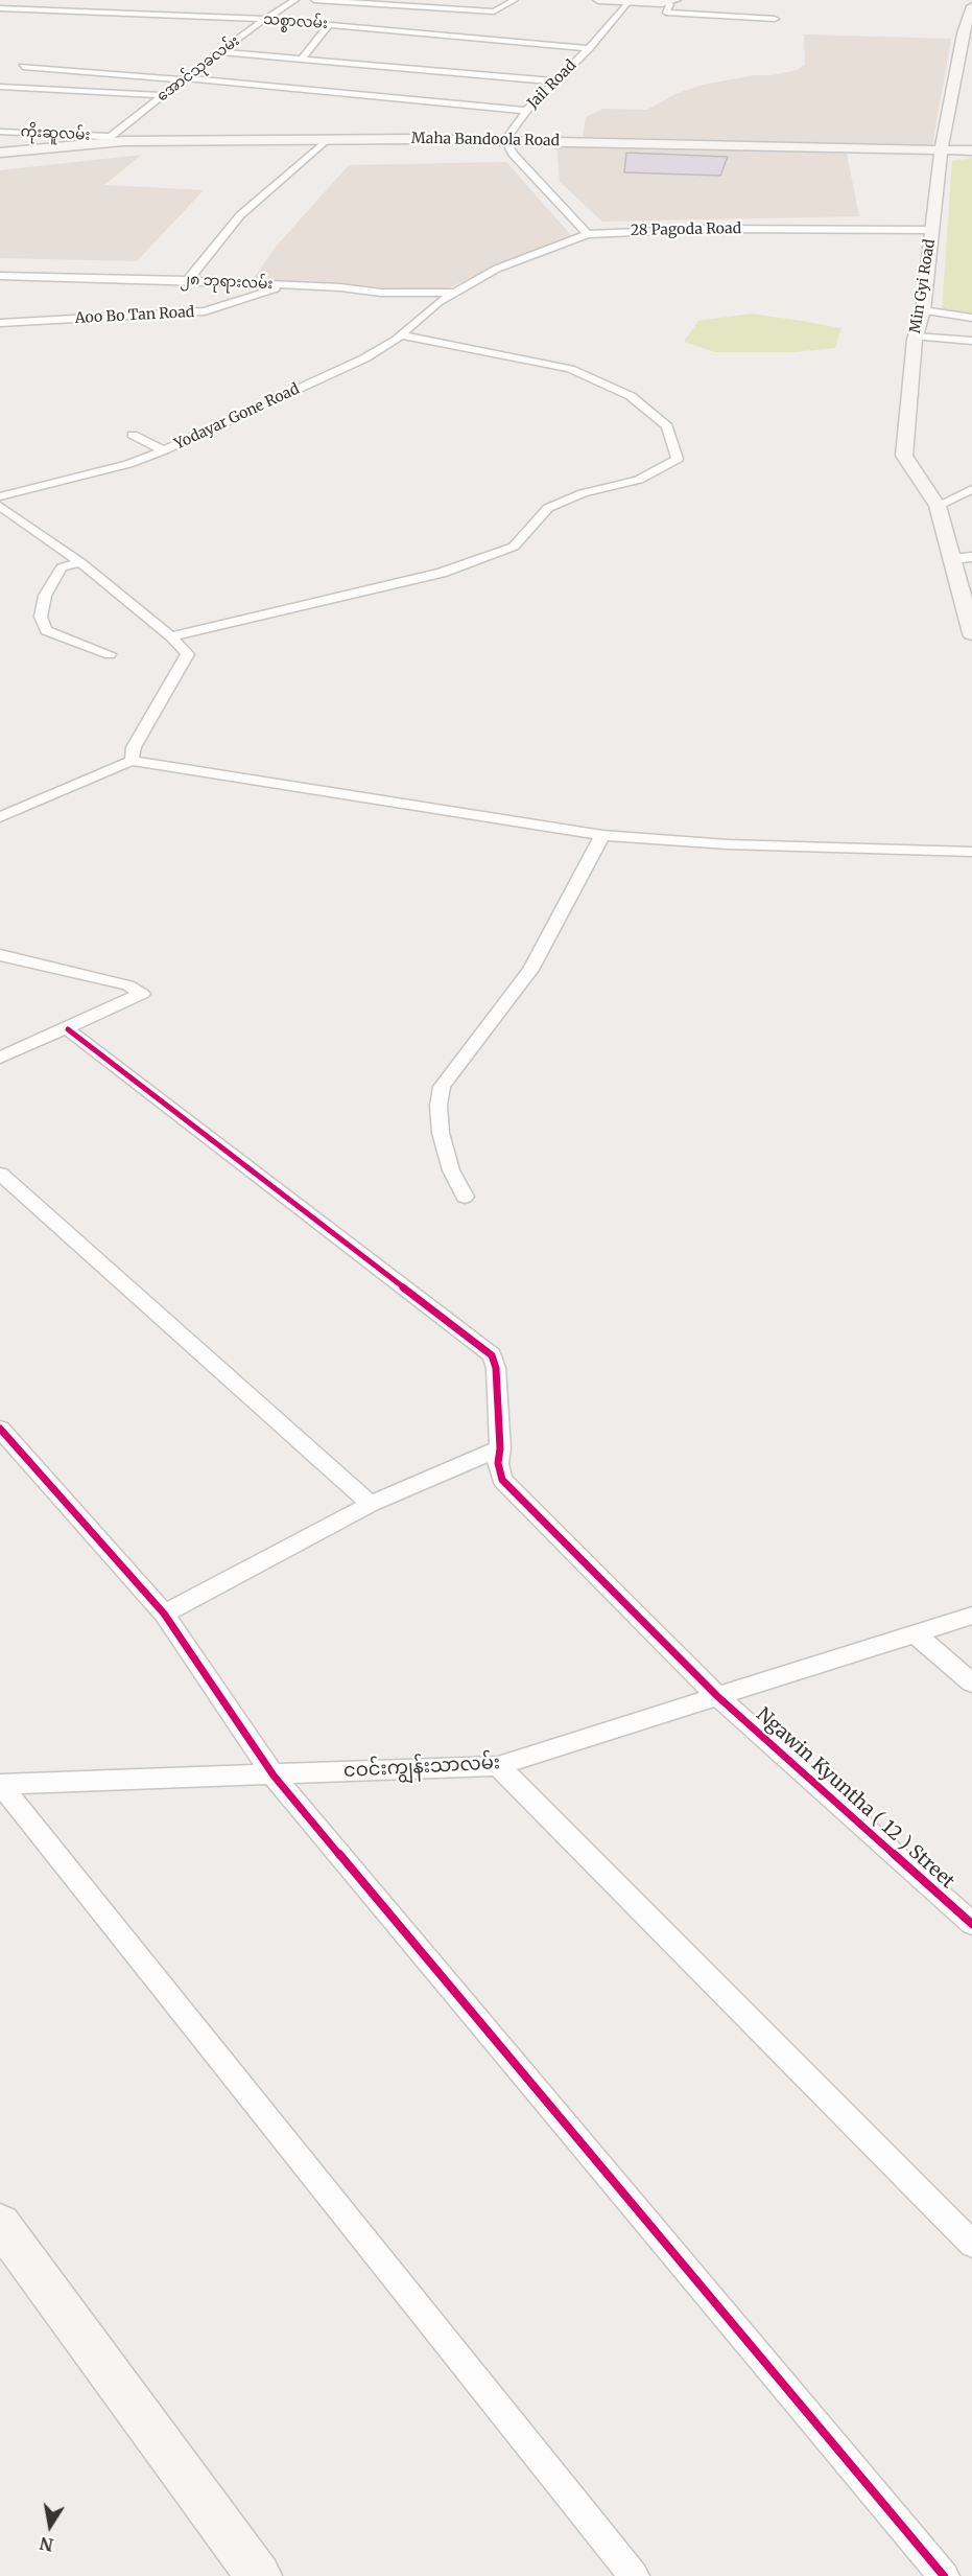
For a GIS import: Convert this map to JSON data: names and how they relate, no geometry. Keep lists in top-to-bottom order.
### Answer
{
  "streets": {
    "main road": ["Maha Bandoola Road", "Min Gyi Road"],
    "street": [
      "သစ္စာလမ်း",
      "အောင်သုခလမ်း",
      "Jail Road",
      "ကိုးဆူလမ်း",
      "28 Pagoda Road",
      "၂၈ ဘုရားလမ်း",
      "Aoo Bo Tan Road",
      "Yodayar Gone Road",
      "ငဝင်းကျွန်းသာလမ်း",
      "Ngawin Kyuntha ( 12 ) Street"
    ]
  },
  "crossings": [
    ["သစ္စာလမ်း", "အောင်သုခလမ်း"],
    ["သစ္စာလမ်း", "Jail Road"],
    ["အောင်သုခလမ်း", "ကိုးဆူလမ်း"],
    ["အောင်သုခလမ်း", "Maha Bandoola Road"],
    ["Jail Road", "Maha Bandoola Road"],
    ["ကိုးဆူလမ်း", "Maha Bandoola Road"],
    ["Maha Bandoola Road", "Min Gyi Road"],
    ["28 Pagoda Road", "၂၈ ဘုရားလမ်း"],
    ["28 Pagoda Road", "Min Gyi Road"],
    ["28 Pagoda Road", "Yodayar Gone Road"],
    ["၂၈ ဘုရားလမ်း", "Aoo Bo Tan Road"],
    ["၂၈ ဘုရားလမ်း", "Yodayar Gone Road"],
    ["ငဝင်းကျွန်းသာလမ်း", "Ngawin Kyuntha ( 12 ) Street"]
  ],
  "north": "bottom"
}
